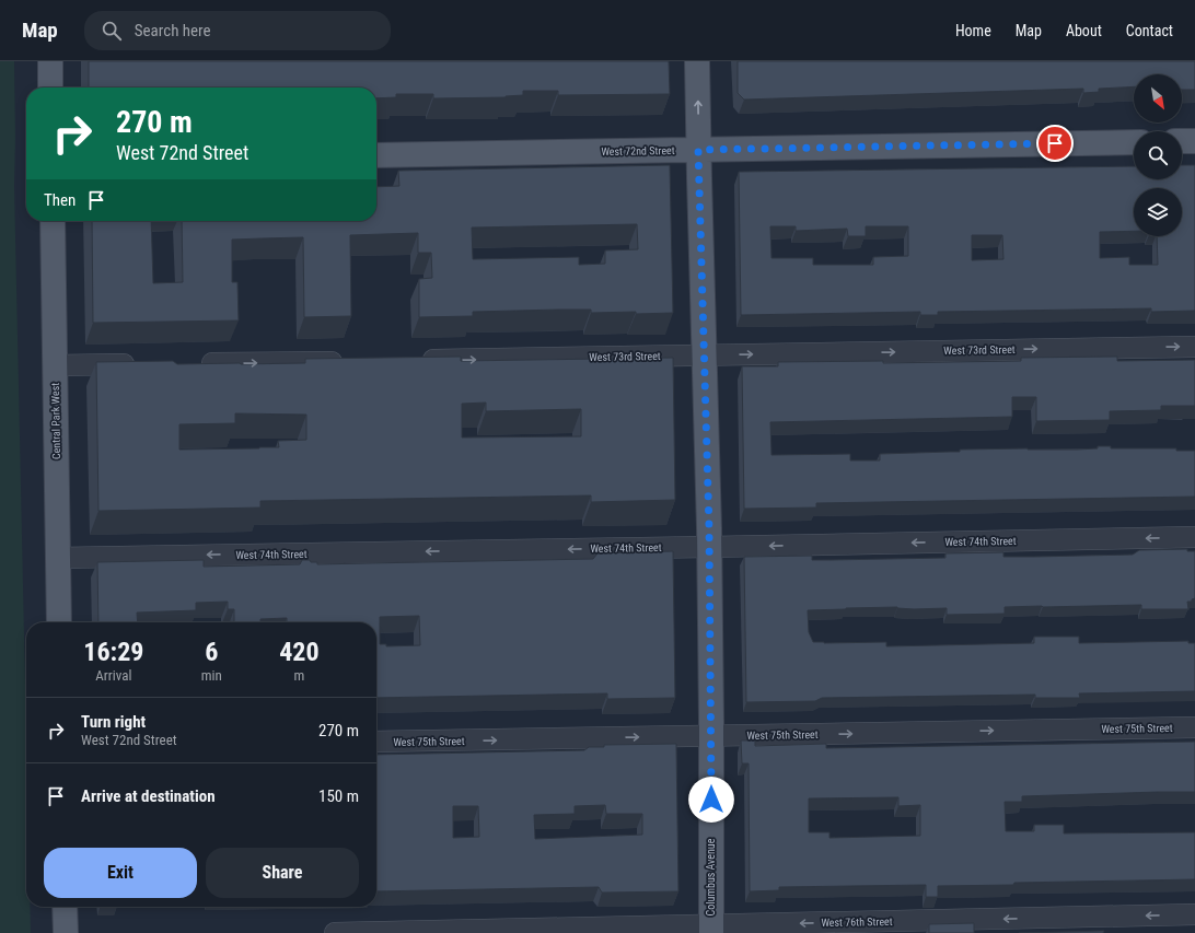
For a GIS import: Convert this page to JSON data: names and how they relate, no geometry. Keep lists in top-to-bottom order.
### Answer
{
  "streets": {
    "main road": ["West 72nd Street", "Central Park West", "Columbus Avenue"],
    "street": [
      "West 73rd Street",
      "West 74th Street",
      "West 75th Street",
      "West 76th Street"
    ]
  },
  "crossings": [
    ["West 72nd Street", "Columbus Avenue"],
    ["West 73rd Street", "Columbus Avenue"],
    ["Central Park West", "West 74th Street"],
    ["West 74th Street", "Columbus Avenue"],
    ["West 75th Street", "Columbus Avenue"],
    ["Columbus Avenue", "West 76th Street"]
  ],
  "one_way": [
    "West 73rd Street",
    "West 74th Street",
    "West 75th Street",
    "West 76th Street"
  ],
  "north": "bottom right",
  "page": {
    "header": "Map",
    "search": "Search here",
    "nav": [
      "Home",
      "Map",
      "About",
      "Contact"
    ],
    "turn": ["270 m", "West 72nd Street"],
    "then": "Then",
    "eta": [
      "16:29",
      "Arrival",
      "6",
      "min",
      "420",
      "m"
    ],
    "list": [
      {
        "name": "Turn right",
        "note": "West 72nd Street",
        "value": "270 m"
      },
      {
        "name": "Arrive at destination",
        "value": "150 m"
      }
    ],
    "buttons": ["Exit", "Share"]
  }
}
